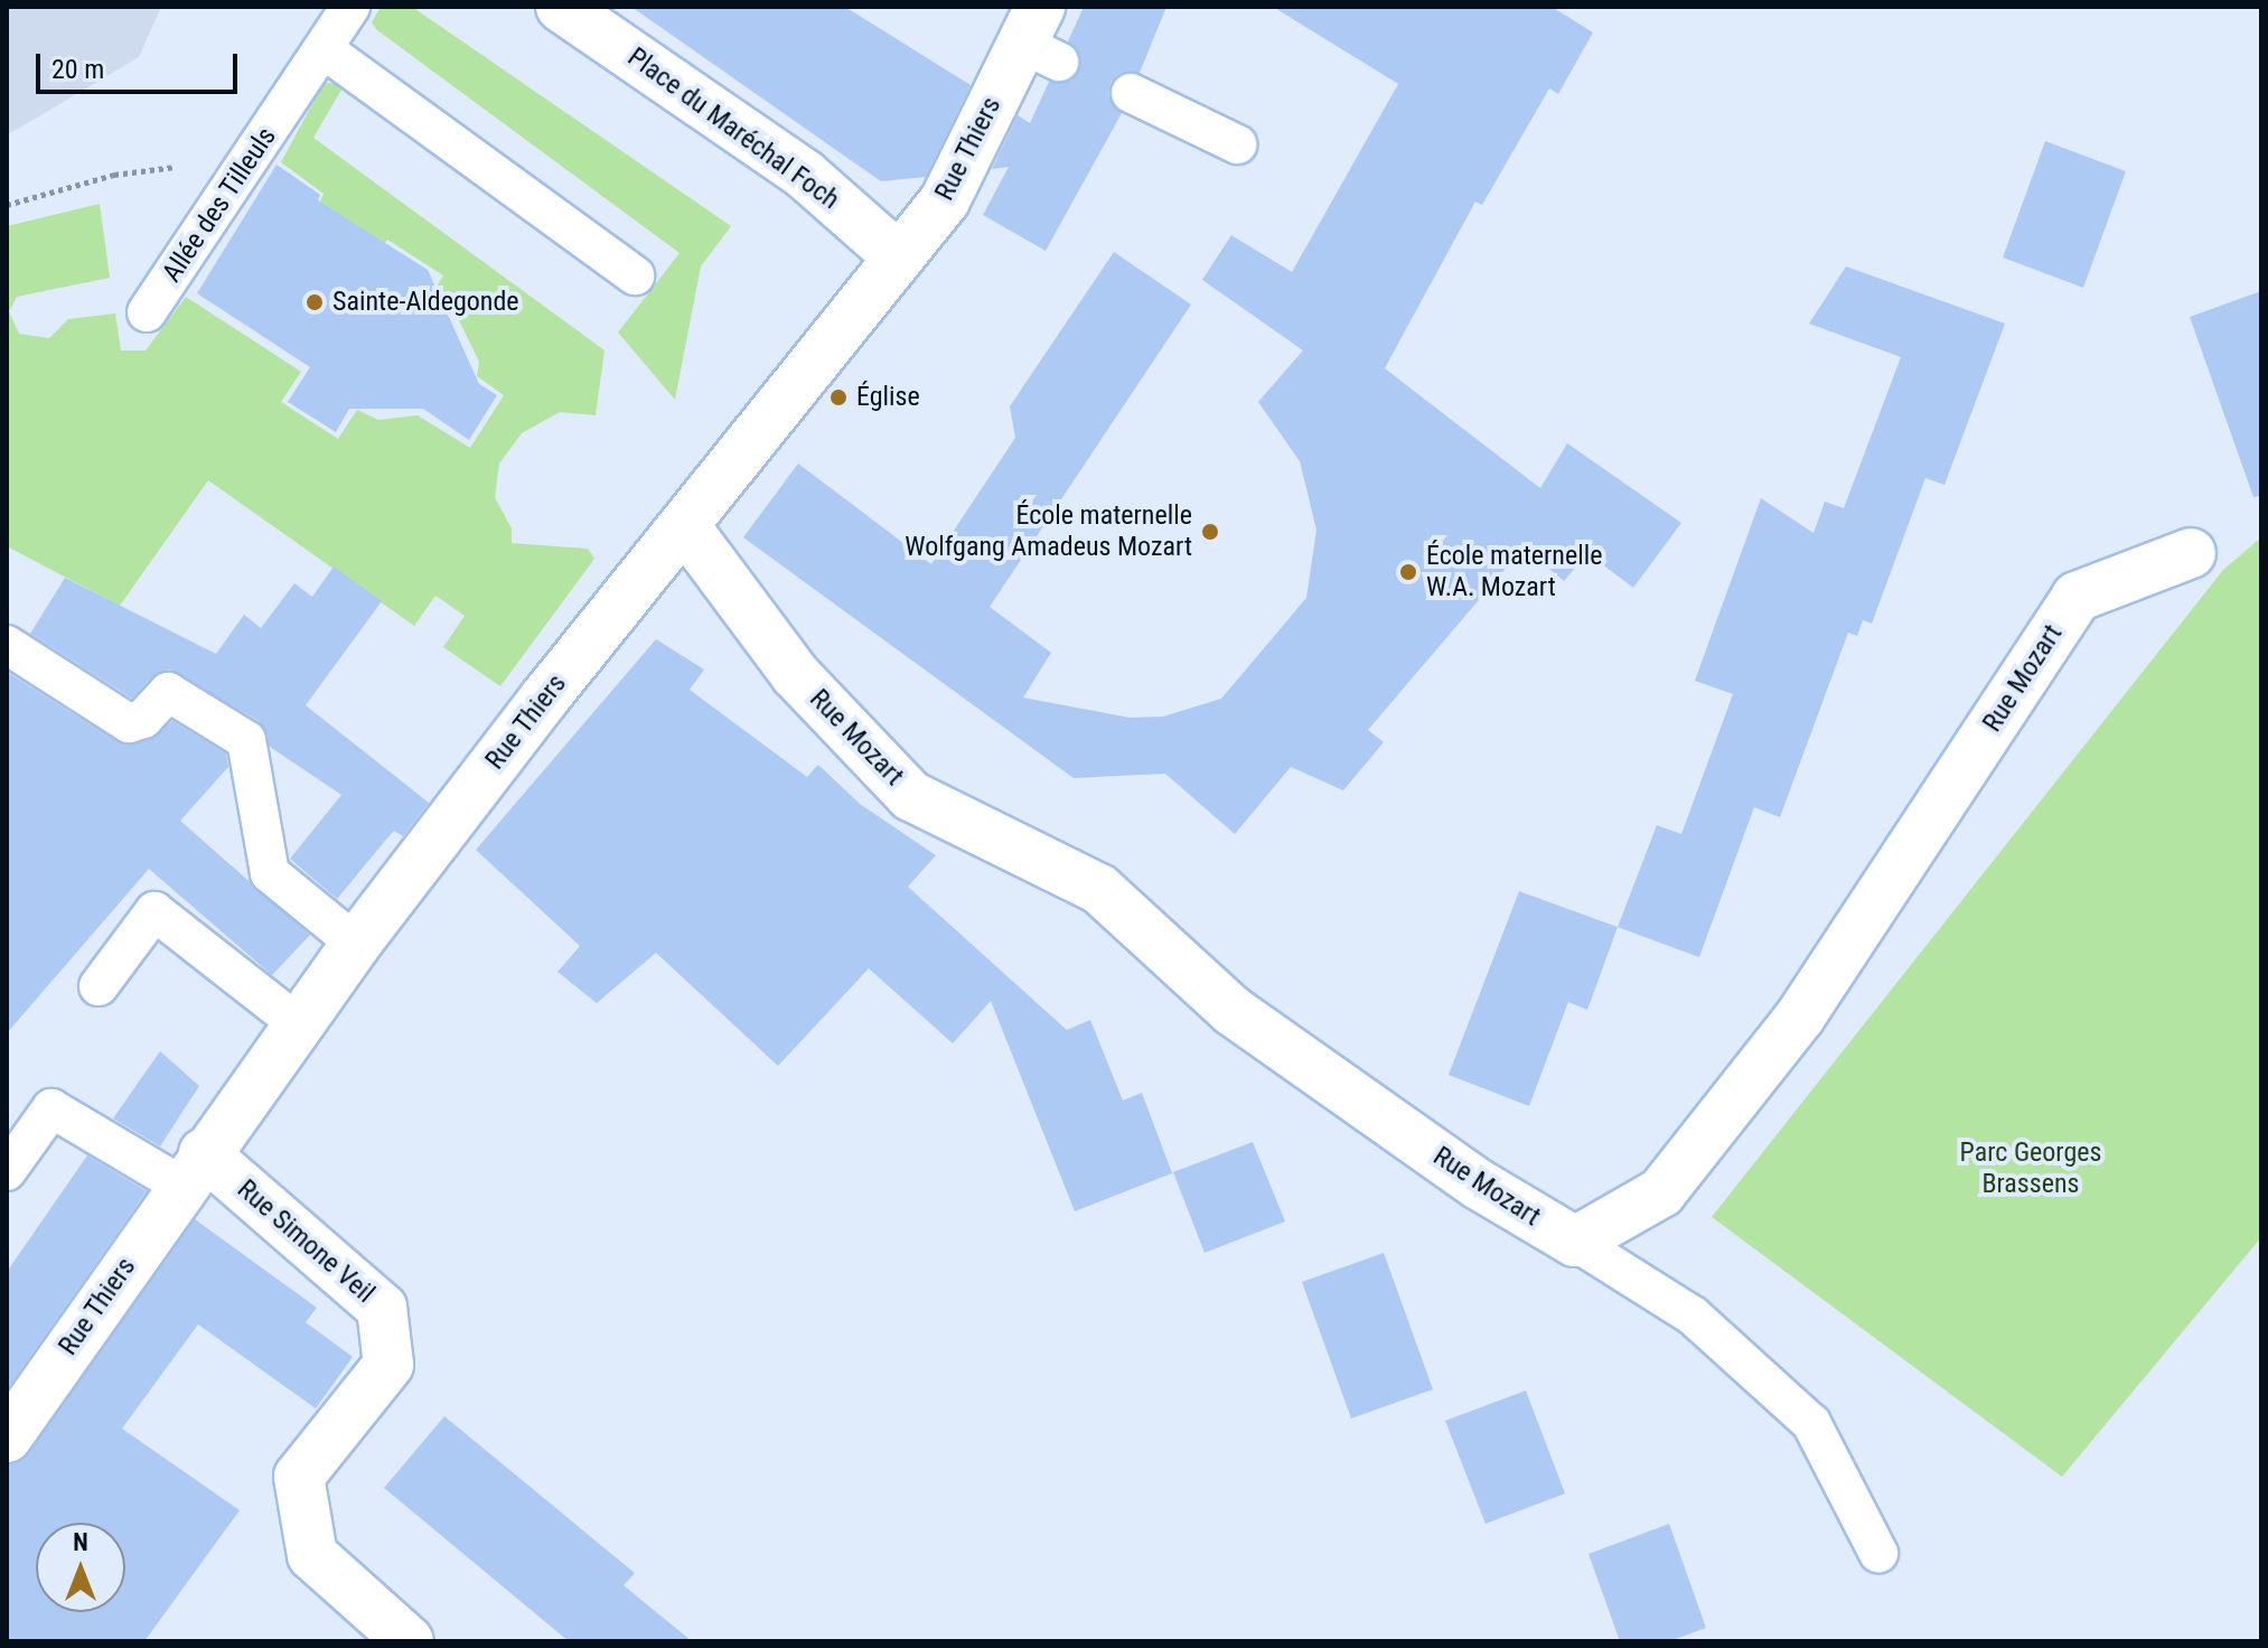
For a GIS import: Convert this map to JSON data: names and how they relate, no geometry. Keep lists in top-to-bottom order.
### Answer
{
  "streets": {
    "street": [
      "Place du Maréchal Foch",
      "Rue Thiers",
      "Rue Mozart",
      "Rue Simone Veil"
    ],
    "lane": ["Allée des Tilleuls"]
  },
  "crossings": [
    ["Place du Maréchal Foch", "Rue Thiers"],
    ["Rue Thiers", "Rue Mozart"],
    ["Rue Thiers", "Rue Simone Veil"]
  ],
  "parks": ["Parc Georges Brassens"],
  "places": [
    "Sainte-Aldegonde",
    "Église",
    "École maternelle Wolfgang Amadeus Mozart",
    "École maternelle W.A. Mozart"
  ],
  "scale_bar": "20 m",
  "north": "top"
}
